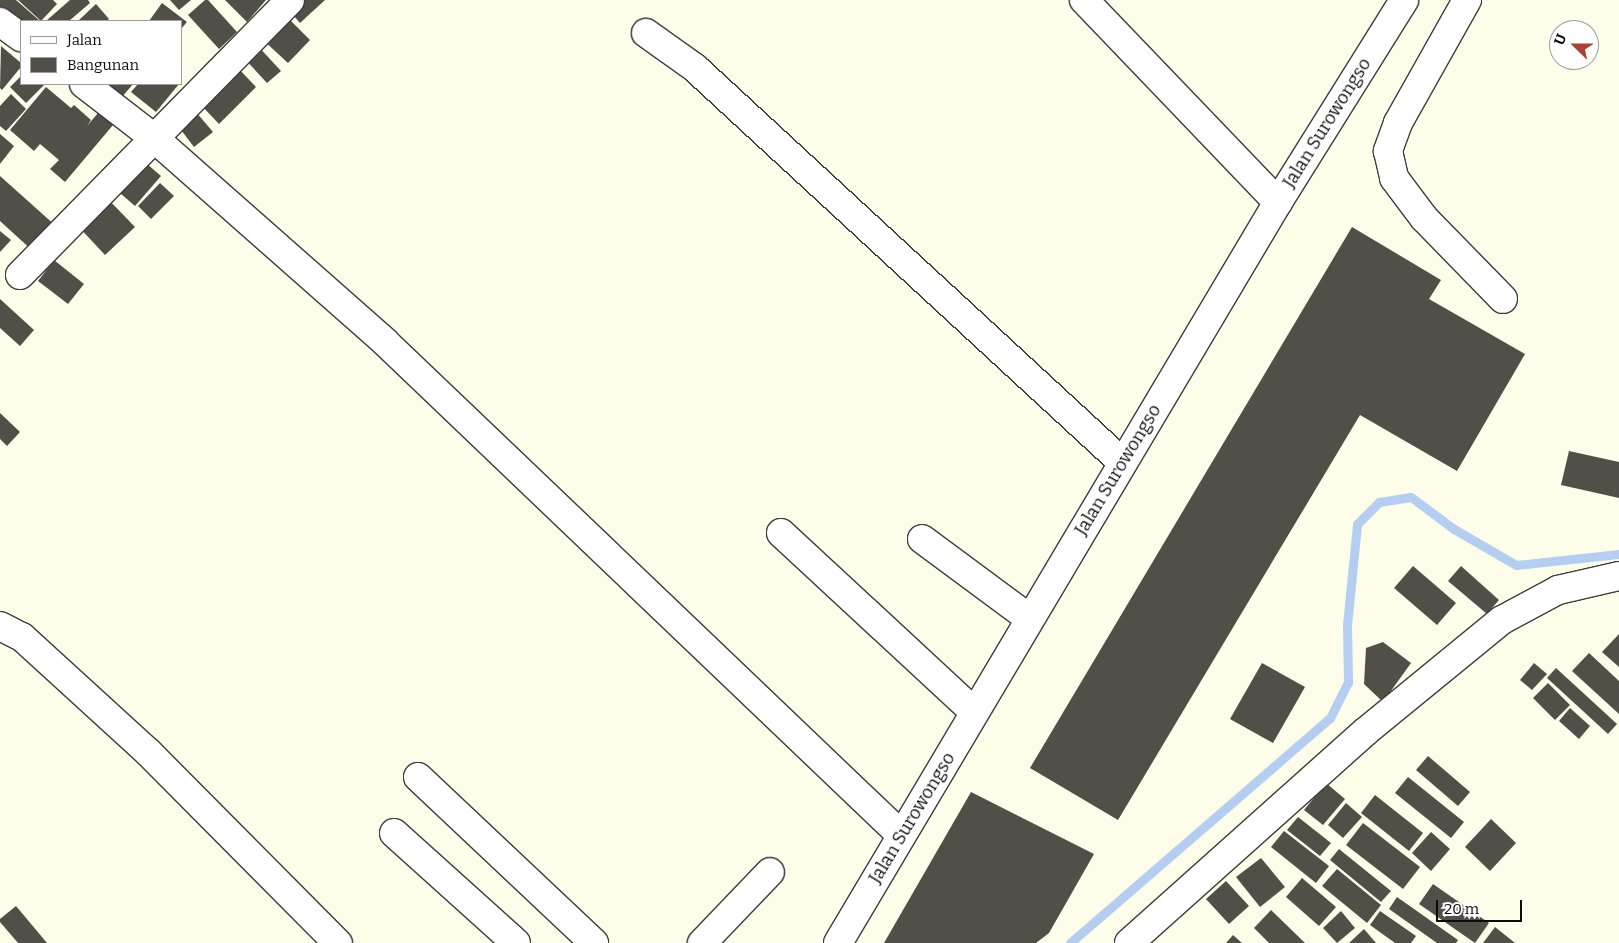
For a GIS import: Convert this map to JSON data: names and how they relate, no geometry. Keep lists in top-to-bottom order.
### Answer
{
  "streets": {
    "street": ["Jalan Surowongso"]
  },
  "legend": ["Jalan", "Bangunan"],
  "scale_bar": "20 m",
  "north": "left"
}
